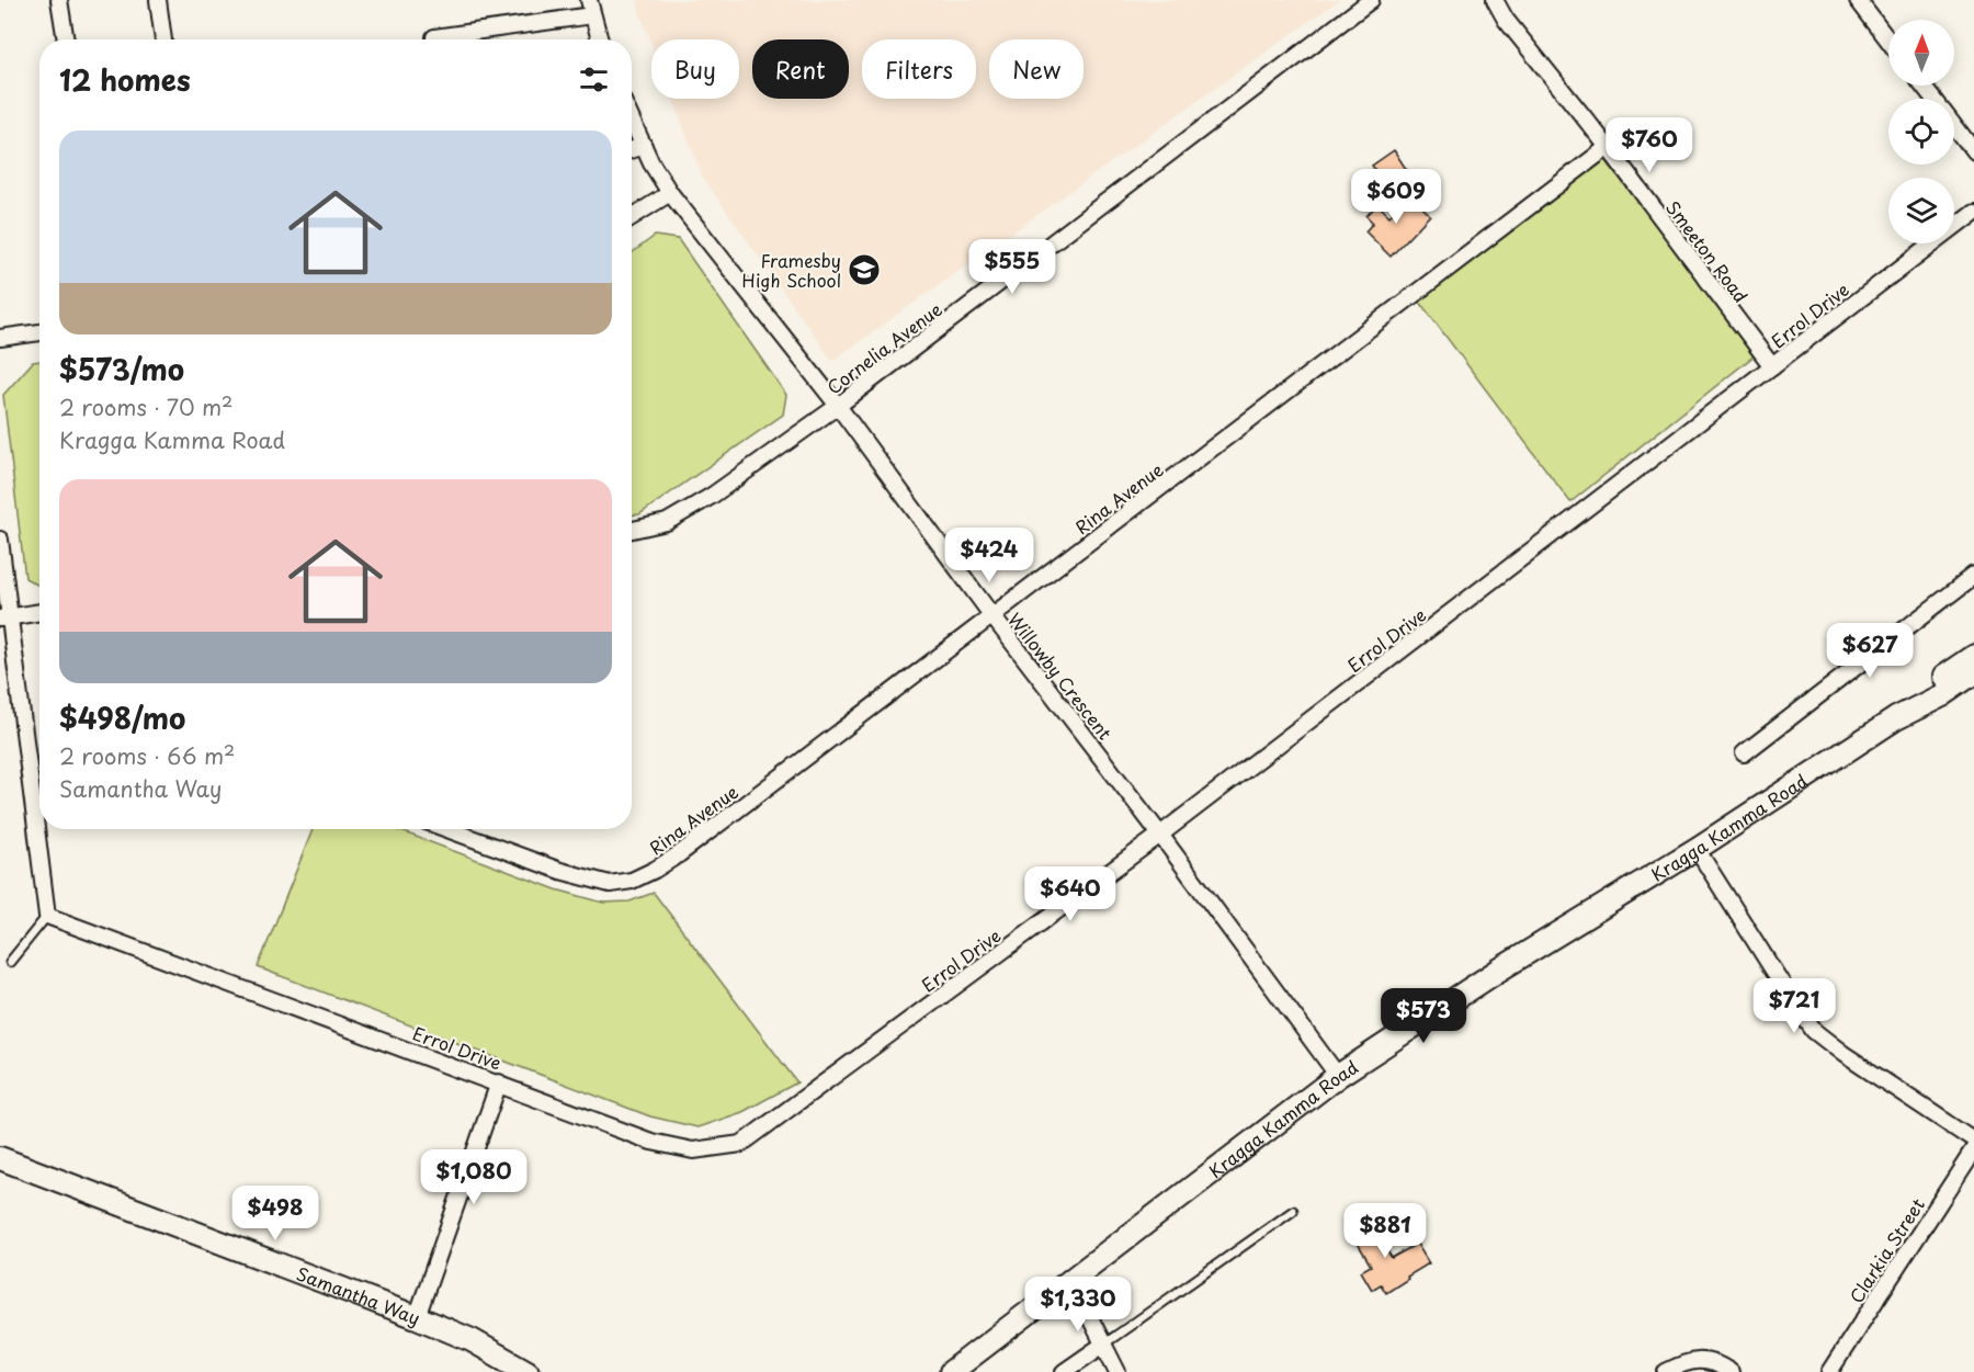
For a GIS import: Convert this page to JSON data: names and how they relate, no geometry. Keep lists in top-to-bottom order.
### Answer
{
  "streets": {
    "main road": ["Kragga Kamma Road", "Samantha Way"],
    "street": [
      "Smeeton Road",
      "Errol Drive",
      "Cornelia Avenue",
      "Rina Avenue",
      "Willowby Crescent",
      "Clarkia Street"
    ]
  },
  "crossings": [
    ["Smeeton Road", "Errol Drive"],
    ["Smeeton Road", "Rina Avenue"],
    ["Errol Drive", "Willowby Crescent"],
    ["Cornelia Avenue", "Willowby Crescent"],
    ["Rina Avenue", "Willowby Crescent"],
    ["Willowby Crescent", "Kragga Kamma Road"]
  ],
  "places": {
    "school or university": ["Framesby High School"]
  },
  "north": "top",
  "page": {
    "chip": [
      "Buy",
      "Rent",
      "Filters",
      "New"
    ],
    "heading": "12 homes",
    "price": [
      "$760",
      "$609",
      "$555",
      "$424",
      "$627",
      "$640",
      "$721",
      "$573",
      "$1,080",
      "$498",
      "$881",
      "$1,330"
    ],
    "list": [
      {
        "name": "$573/mo",
        "note": "2 rooms · 70 m² · Kragga Kamma Road"
      },
      {
        "name": "$498/mo",
        "note": "2 rooms · 66 m² · Samantha Way"
      }
    ]
  }
}
